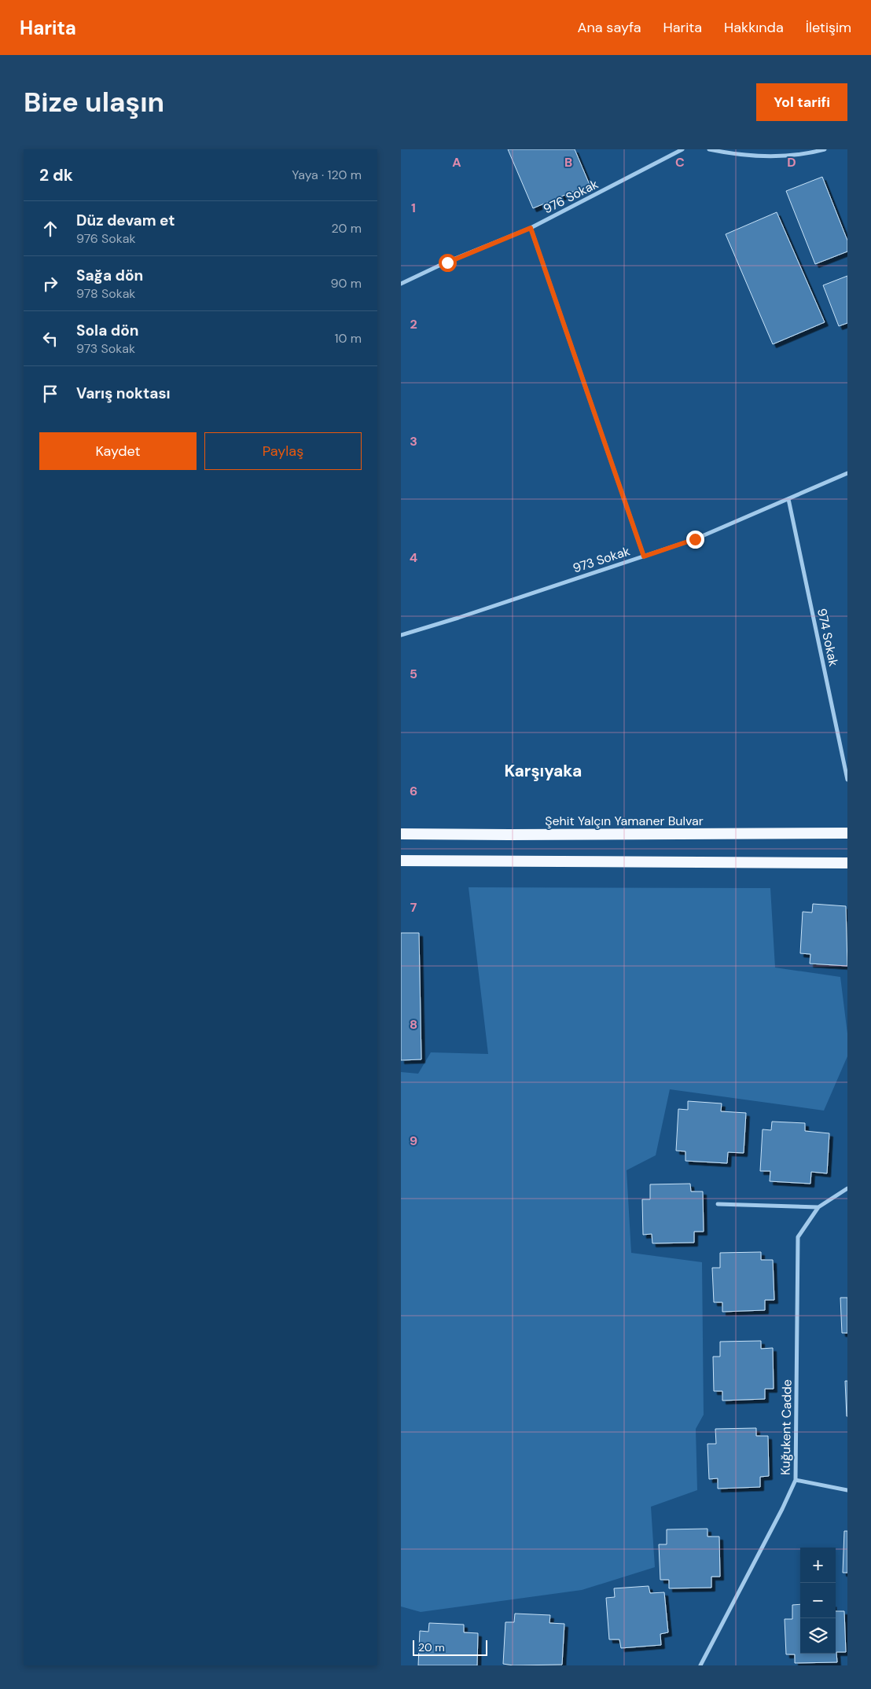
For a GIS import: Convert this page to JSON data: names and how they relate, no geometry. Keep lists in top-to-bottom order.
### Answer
{
  "streets": {
    "highway": ["Şehit Yalçın Yamaner Bulvar"],
    "street": [
      "976 Sokak",
      "973 Sokak",
      "974 Sokak",
      "Kuğukent Cadde"
    ]
  },
  "crossings": [
    ["973 Sokak", "974 Sokak"]
  ],
  "districts": ["Karşıyaka"],
  "scale_bar": "20 m",
  "page": {
    "header": "Harita",
    "nav": [
      "Ana sayfa",
      "Harita",
      "Hakkında",
      "İletişim"
    ],
    "buttons": [
      "Yol tarifi",
      ["Kaydet", "Paylaş"]
    ],
    "title": "Bize ulaşın",
    "heading": ["2 dk", "Yaya · 120 m"],
    "list": [
      ["Düz devam et", "976 Sokak", "20 m"],
      ["Sağa dön", "978 Sokak", "90 m"],
      ["Sola dön", "973 Sokak", "10 m"],
      "Varış noktası"
    ],
    "map_buttons": ["+", "−"],
    "scale": "20 m"
  },
  "grid": {
    "columns": [
      "A",
      "B",
      "C",
      "D"
    ],
    "rows": [
      "1",
      "2",
      "3",
      "4",
      "5",
      "6",
      "7",
      "8",
      "9"
    ]
  }
}
